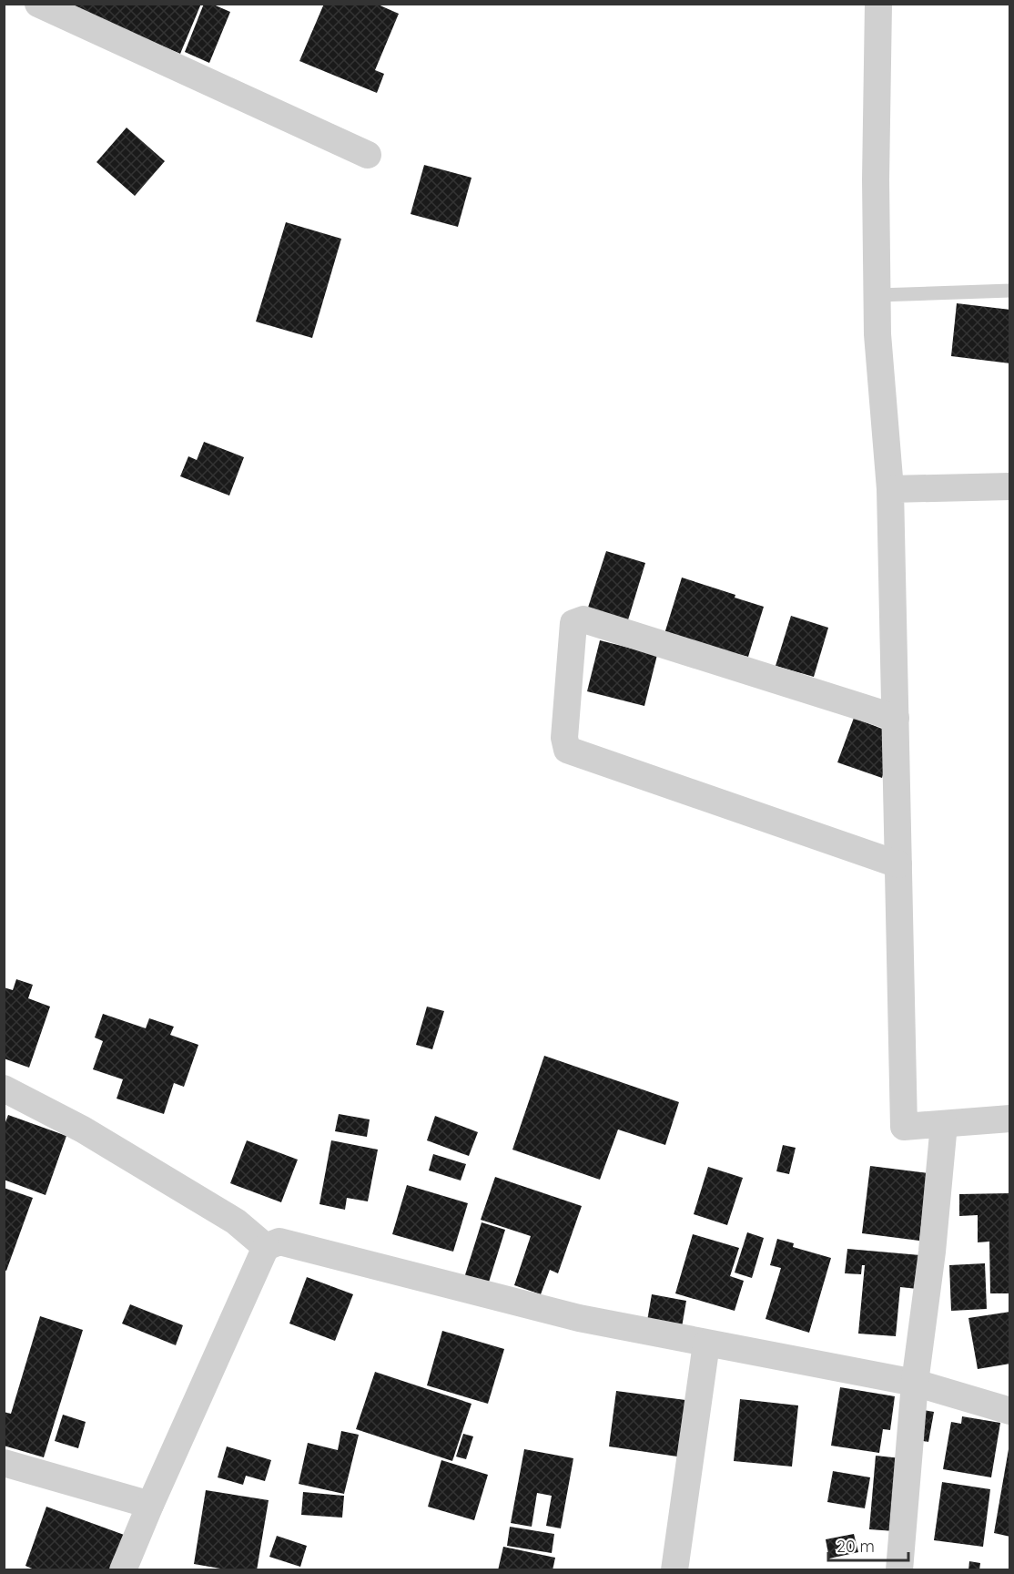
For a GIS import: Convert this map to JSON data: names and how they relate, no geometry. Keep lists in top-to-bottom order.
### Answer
{
  "scale_bar": "20 m"
}
